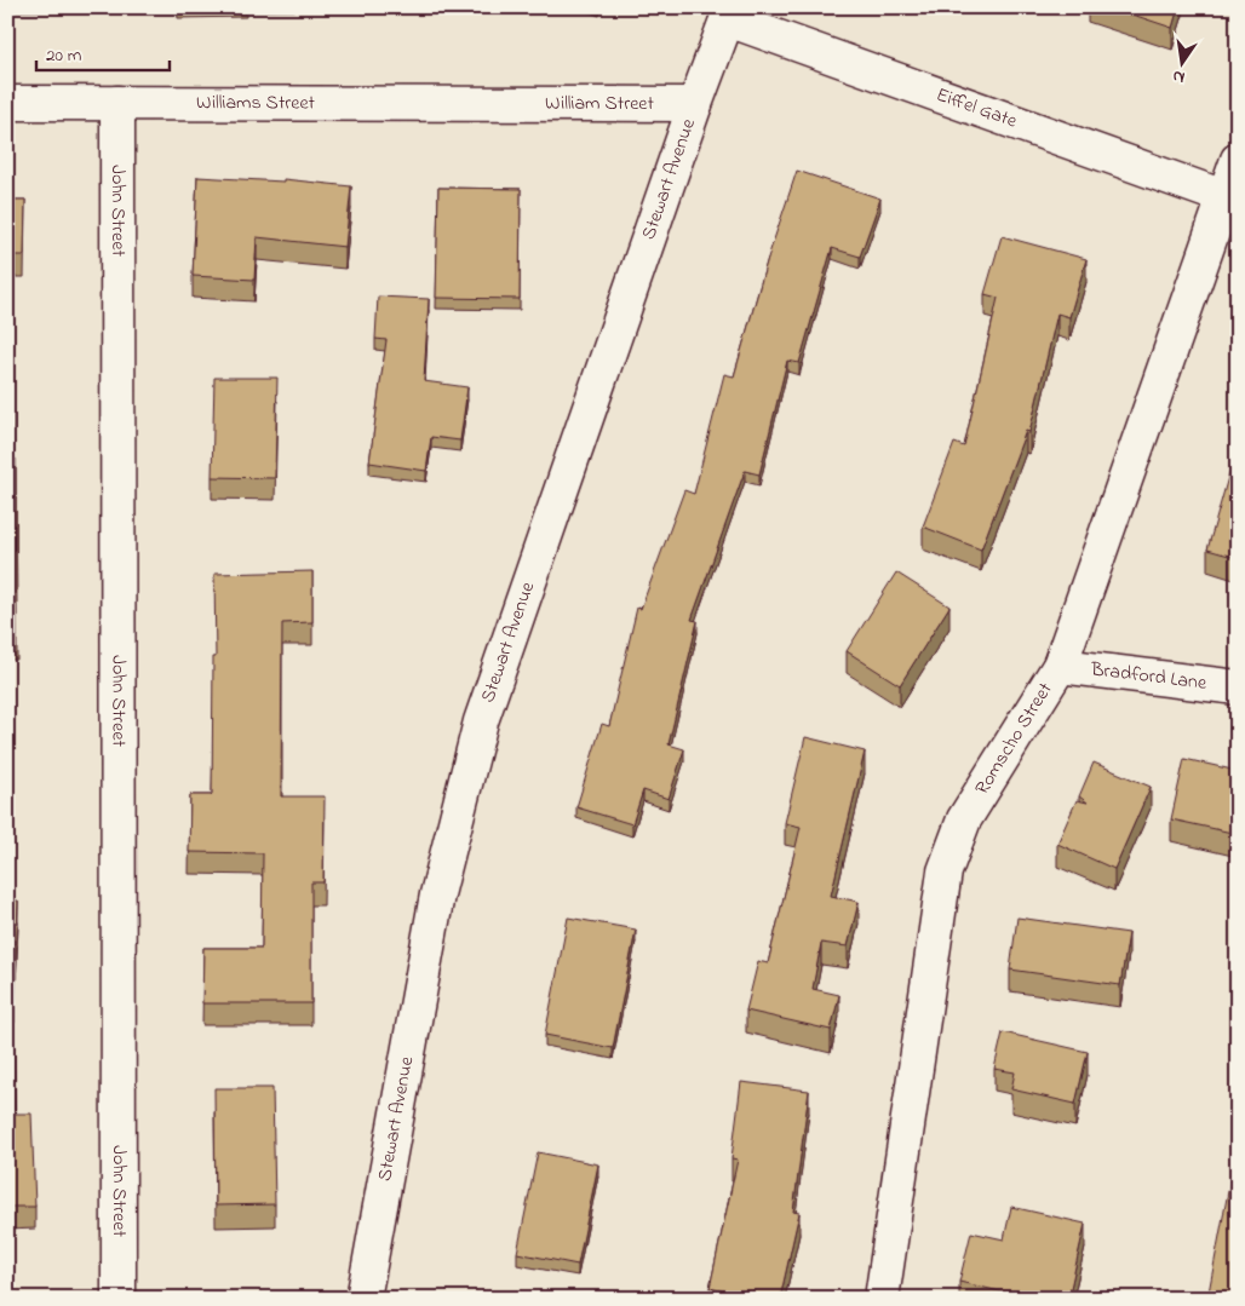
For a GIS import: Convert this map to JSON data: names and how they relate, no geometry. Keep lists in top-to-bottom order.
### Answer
{
  "streets": {
    "street": [
      "Williams Street",
      "William Street",
      "Eiffel Gate",
      "Stewart Avenue",
      "John Street",
      "Bradford Lane",
      "Romscho Street"
    ]
  },
  "crossings": [
    ["Williams Street", "William Street"],
    ["Williams Street", "John Street"],
    ["William Street", "Stewart Avenue"],
    ["Eiffel Gate", "Stewart Avenue"],
    ["Eiffel Gate", "Romscho Street"],
    ["Bradford Lane", "Romscho Street"]
  ],
  "scale_bar": "20 m",
  "north": "bottom"
}
